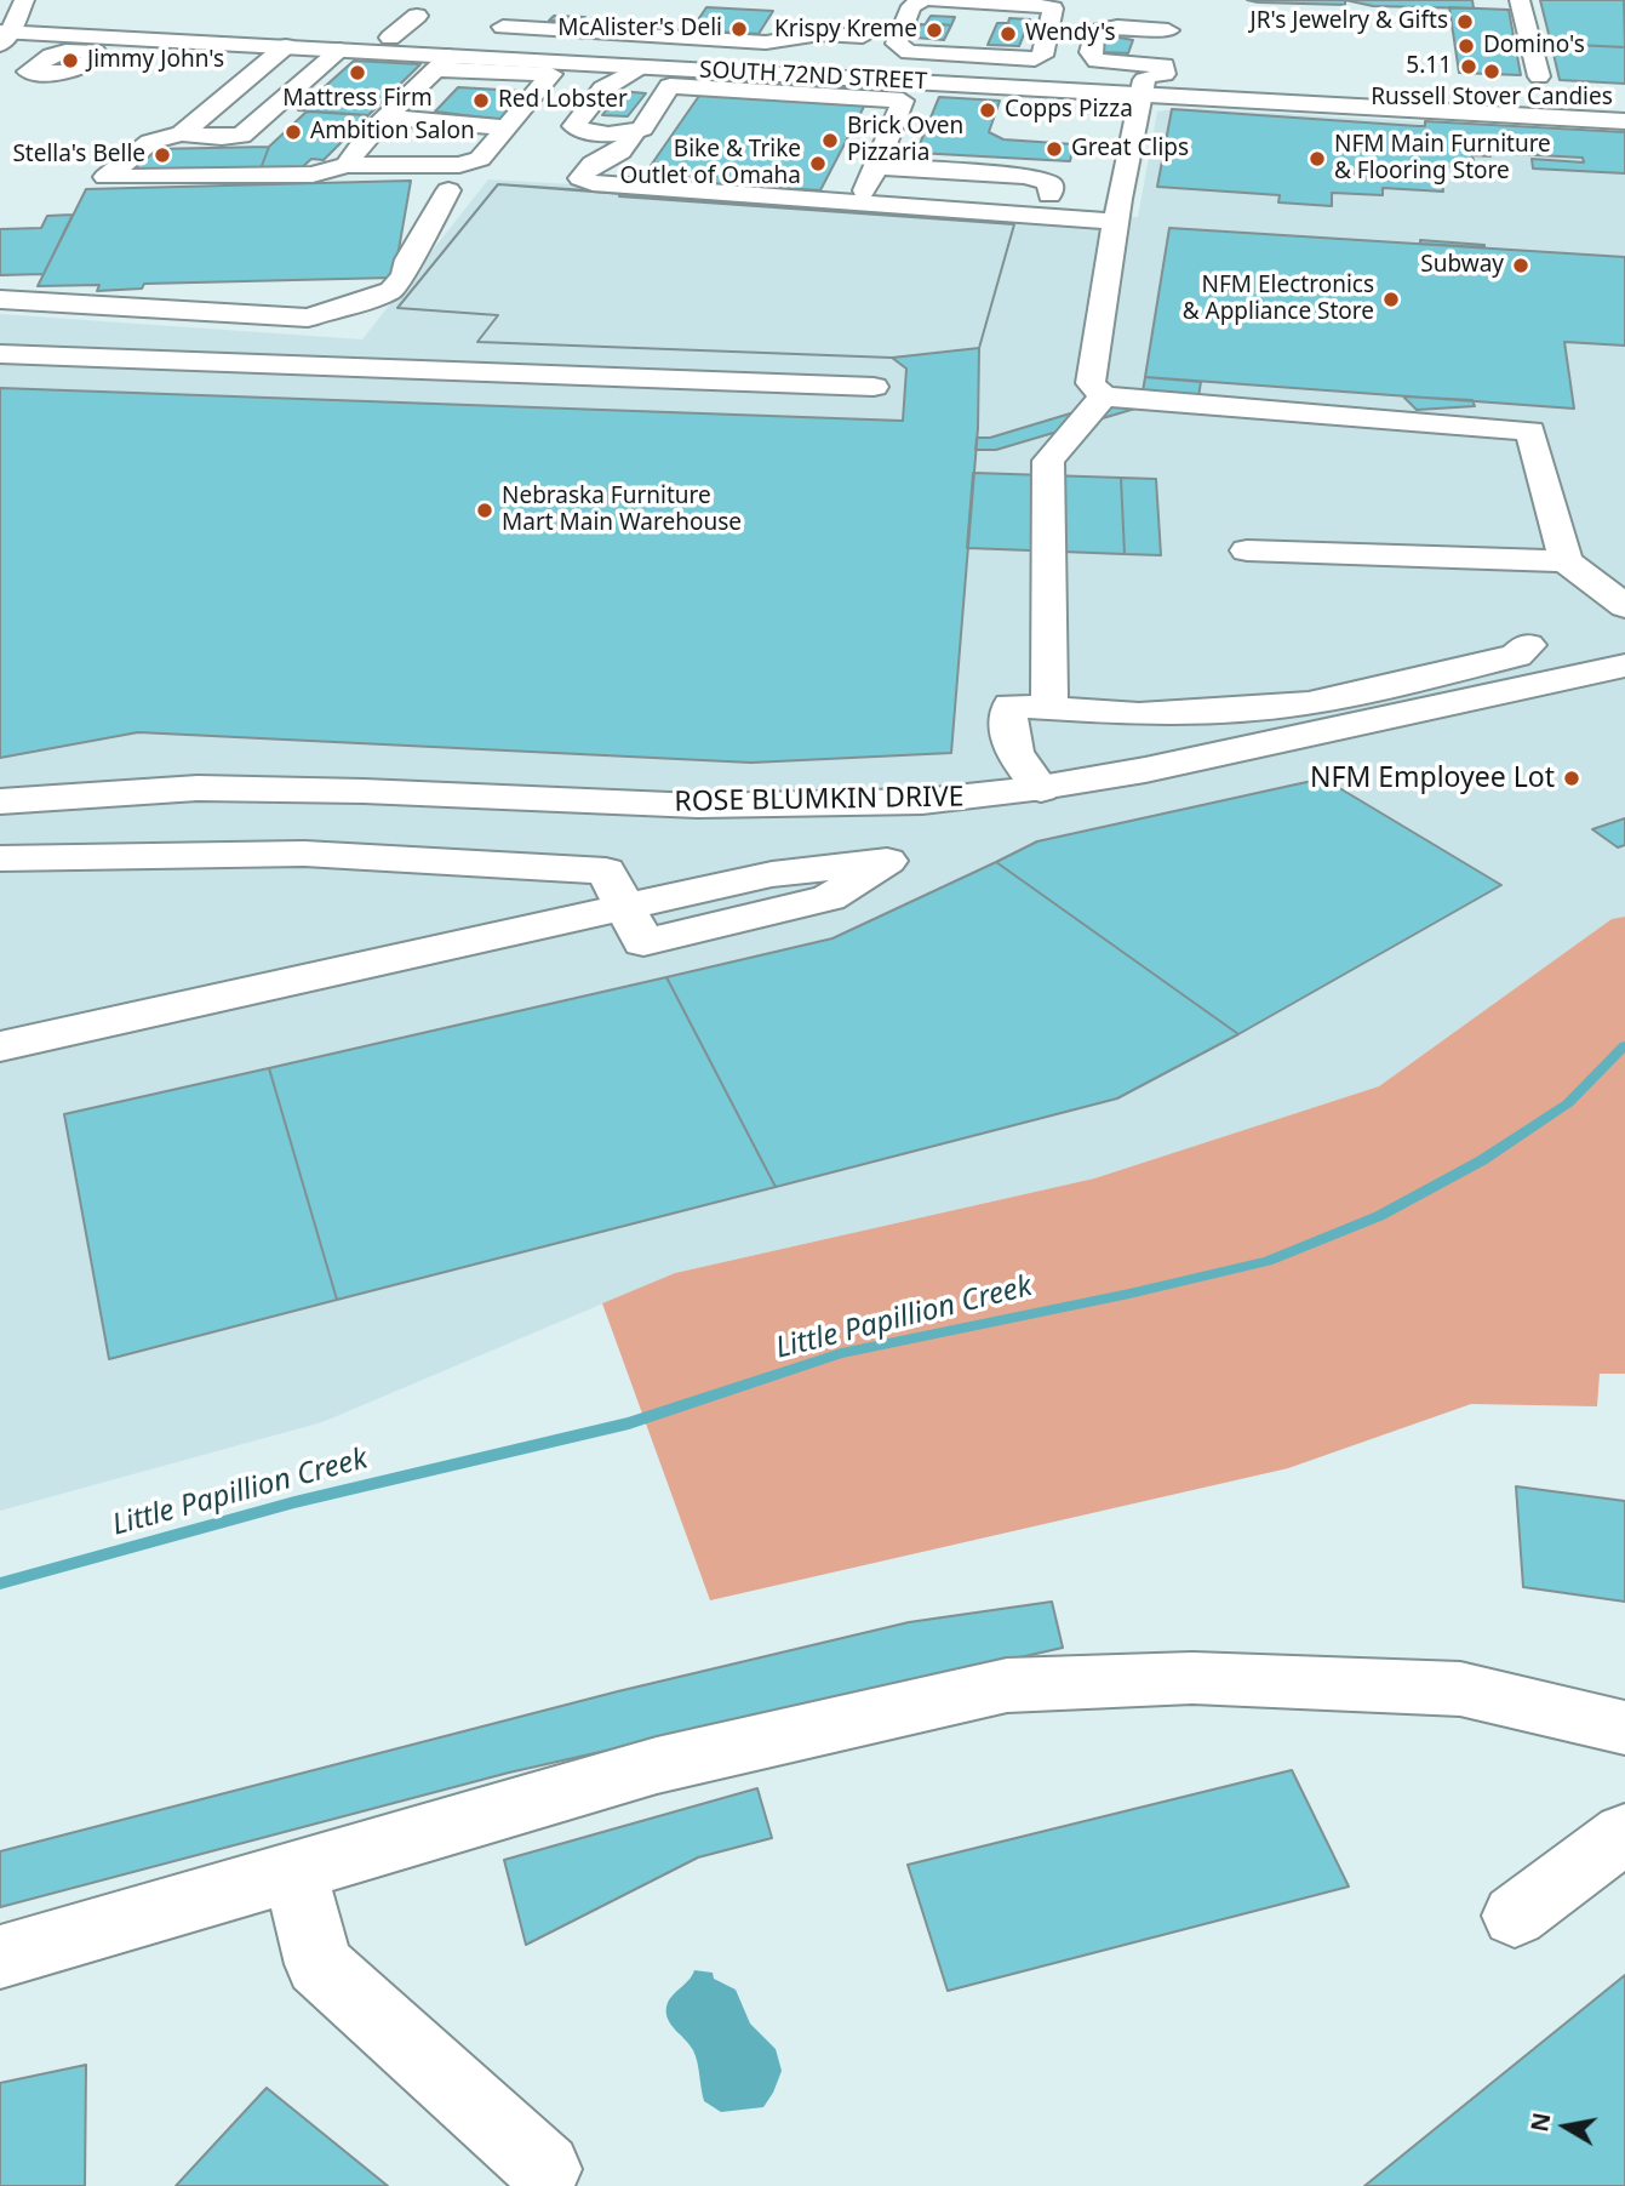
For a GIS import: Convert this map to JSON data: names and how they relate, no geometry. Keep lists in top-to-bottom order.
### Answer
{
  "streets": {
    "main road": ["SOUTH 72ND STREET", "ROSE BLUMKIN DRIVE"]
  },
  "water": ["Little Papillion Creek"],
  "places": [
    "JR's Jewelry & Gifts",
    "McAlister's Deli",
    "Krispy Kreme",
    "Wendy's",
    "Domino's",
    "Jimmy John's",
    "5.11",
    "Russell Stover Candies",
    "Mattress Firm",
    "Red Lobster",
    "Copps Pizza",
    "Ambition Salon",
    "Brick Oven Pizzaria",
    "Great Clips",
    "Stella's Belle",
    "NFM Main Furniture & Flooring Store",
    "Bike & Trike Outlet of Omaha",
    "Subway",
    "NFM Electronics & Appliance Store",
    "Nebraska Furniture Mart Main Warehouse",
    "NFM Employee Lot"
  ],
  "north": "left"
}
